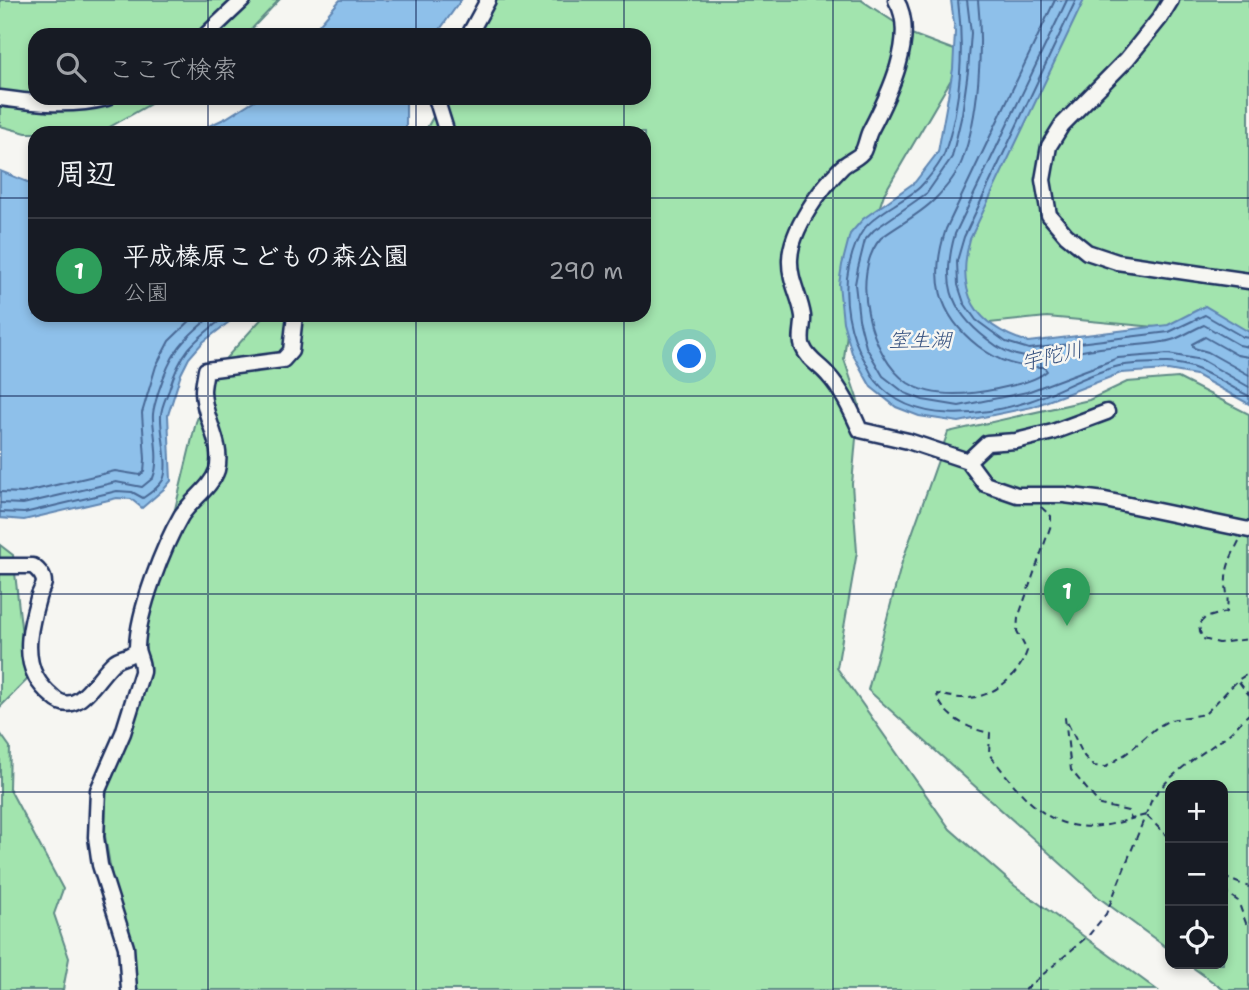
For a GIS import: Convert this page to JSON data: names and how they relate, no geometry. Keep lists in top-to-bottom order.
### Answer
{
  "water": ["室生湖", "宇陀川"],
  "page": {
    "search": "ここで検索",
    "heading": "周辺",
    "list": [
      {
        "mark": "1",
        "name": "平成榛原こどもの森公園",
        "note": "公園",
        "value": "290 m"
      }
    ],
    "pins": "1",
    "map_buttons": ["+", "−"]
  }
}
